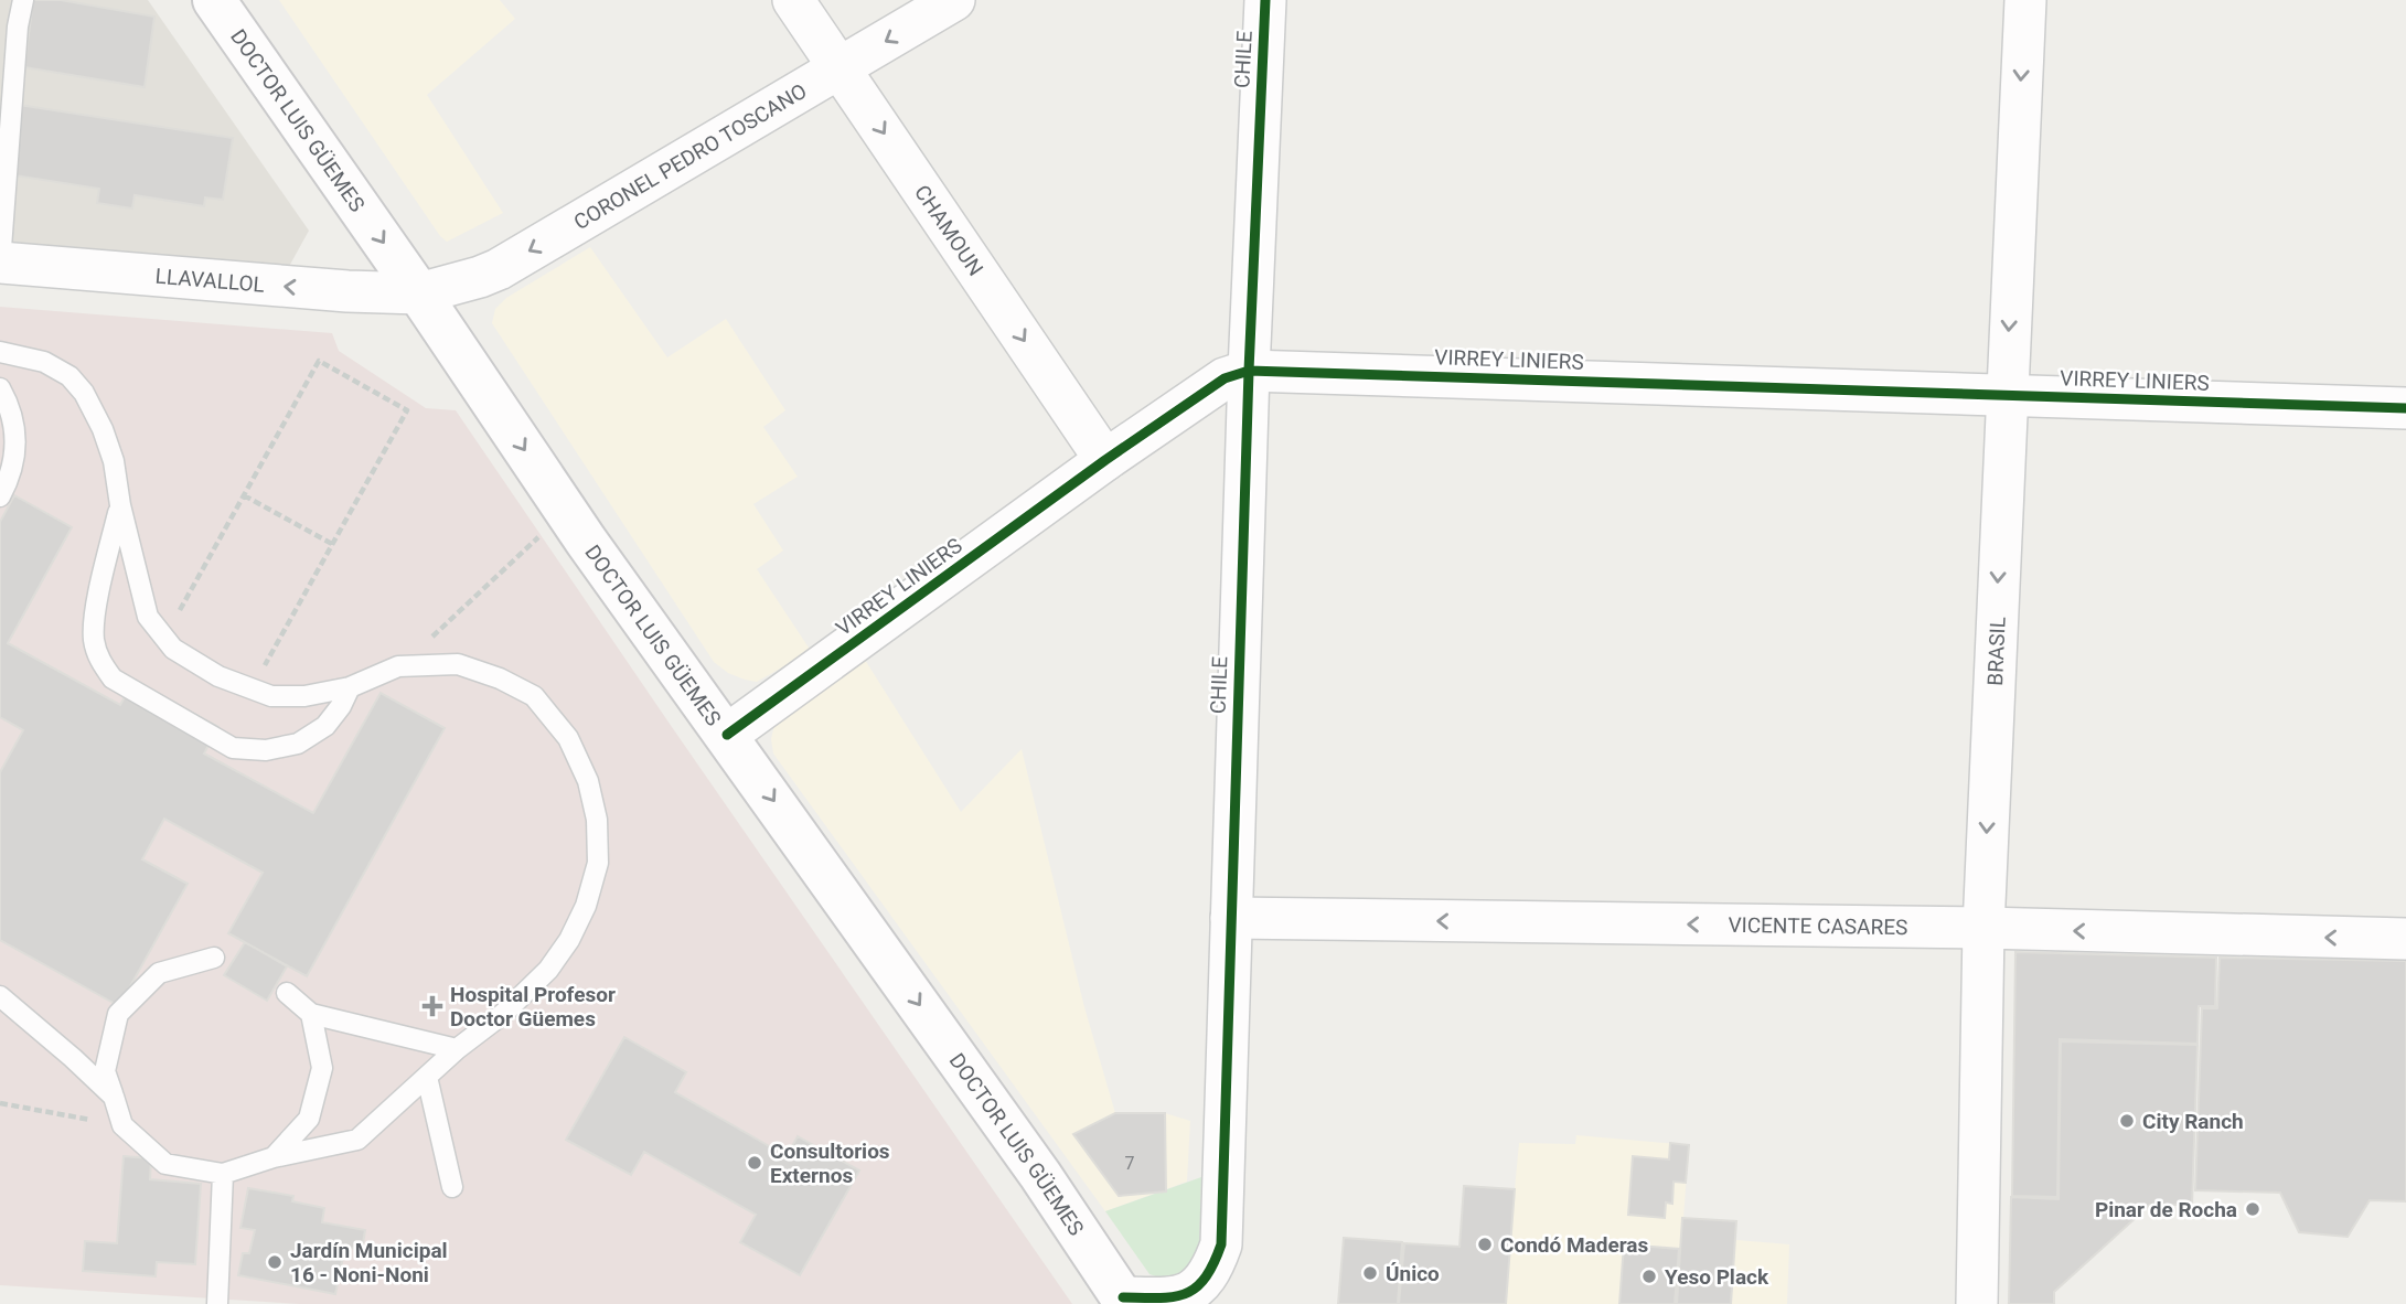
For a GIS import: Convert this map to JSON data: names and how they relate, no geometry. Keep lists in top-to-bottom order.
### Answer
{
  "streets": {
    "main road": ["DOCTOR LUIS GÜEMES"],
    "street": [
      "CHILE",
      "CORONEL PEDRO TOSCANO",
      "CHAMOUN",
      "LLAVALLOL",
      "VIRREY LINIERS",
      "BRASIL",
      "VICENTE CASARES"
    ]
  },
  "crossings": [
    ["CHILE", "DOCTOR LUIS GÜEMES"],
    ["CHILE", "VIRREY LINIERS"],
    ["CHILE", "VICENTE CASARES"],
    ["DOCTOR LUIS GÜEMES", "CORONEL PEDRO TOSCANO"],
    ["DOCTOR LUIS GÜEMES", "LLAVALLOL"],
    ["DOCTOR LUIS GÜEMES", "VIRREY LINIERS"],
    ["CORONEL PEDRO TOSCANO", "CHAMOUN"],
    ["CORONEL PEDRO TOSCANO", "LLAVALLOL"],
    ["CHAMOUN", "VIRREY LINIERS"],
    ["VIRREY LINIERS", "BRASIL"],
    ["BRASIL", "VICENTE CASARES"]
  ],
  "one_way": [
    "DOCTOR LUIS GÜEMES",
    "CORONEL PEDRO TOSCANO",
    "CHAMOUN",
    "LLAVALLOL",
    "BRASIL",
    "VICENTE CASARES"
  ],
  "places": {
    "health": ["Hospital Profesor Doctor Güemes"],
    "other": [
      "City Ranch",
      "Consultorios Externos",
      "Pinar de Rocha",
      "Condó Maderas",
      "Jardín Municipal 16 - Noni-Noni",
      "Único",
      "Yeso Plack"
    ]
  },
  "house_numbers": ["7"]
}
